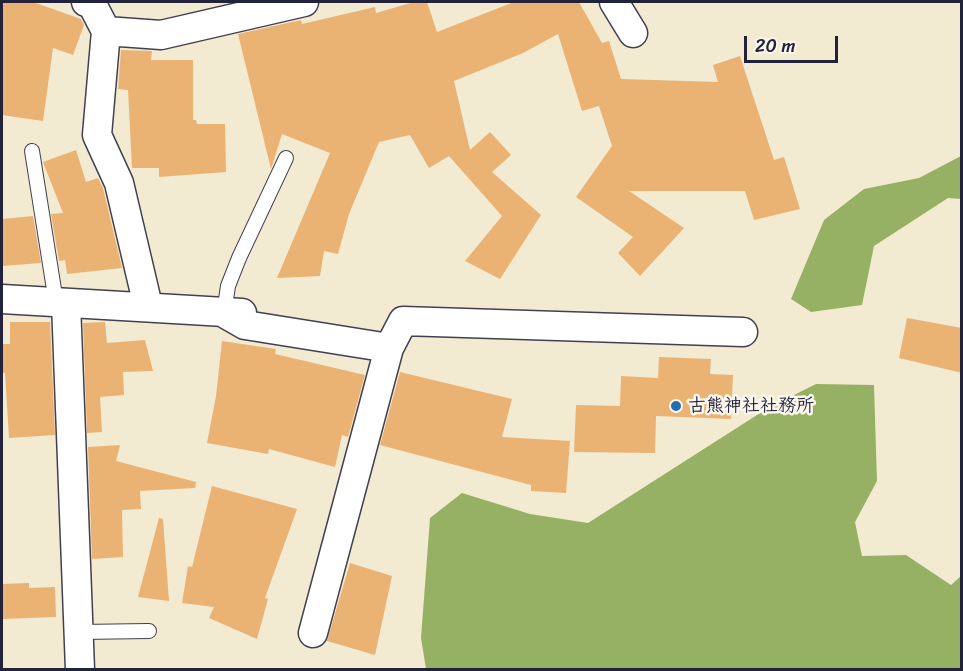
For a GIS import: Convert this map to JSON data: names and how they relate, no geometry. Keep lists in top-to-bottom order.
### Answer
{
  "places": ["古熊神社社務所"],
  "scale_bar": "20 m"
}
